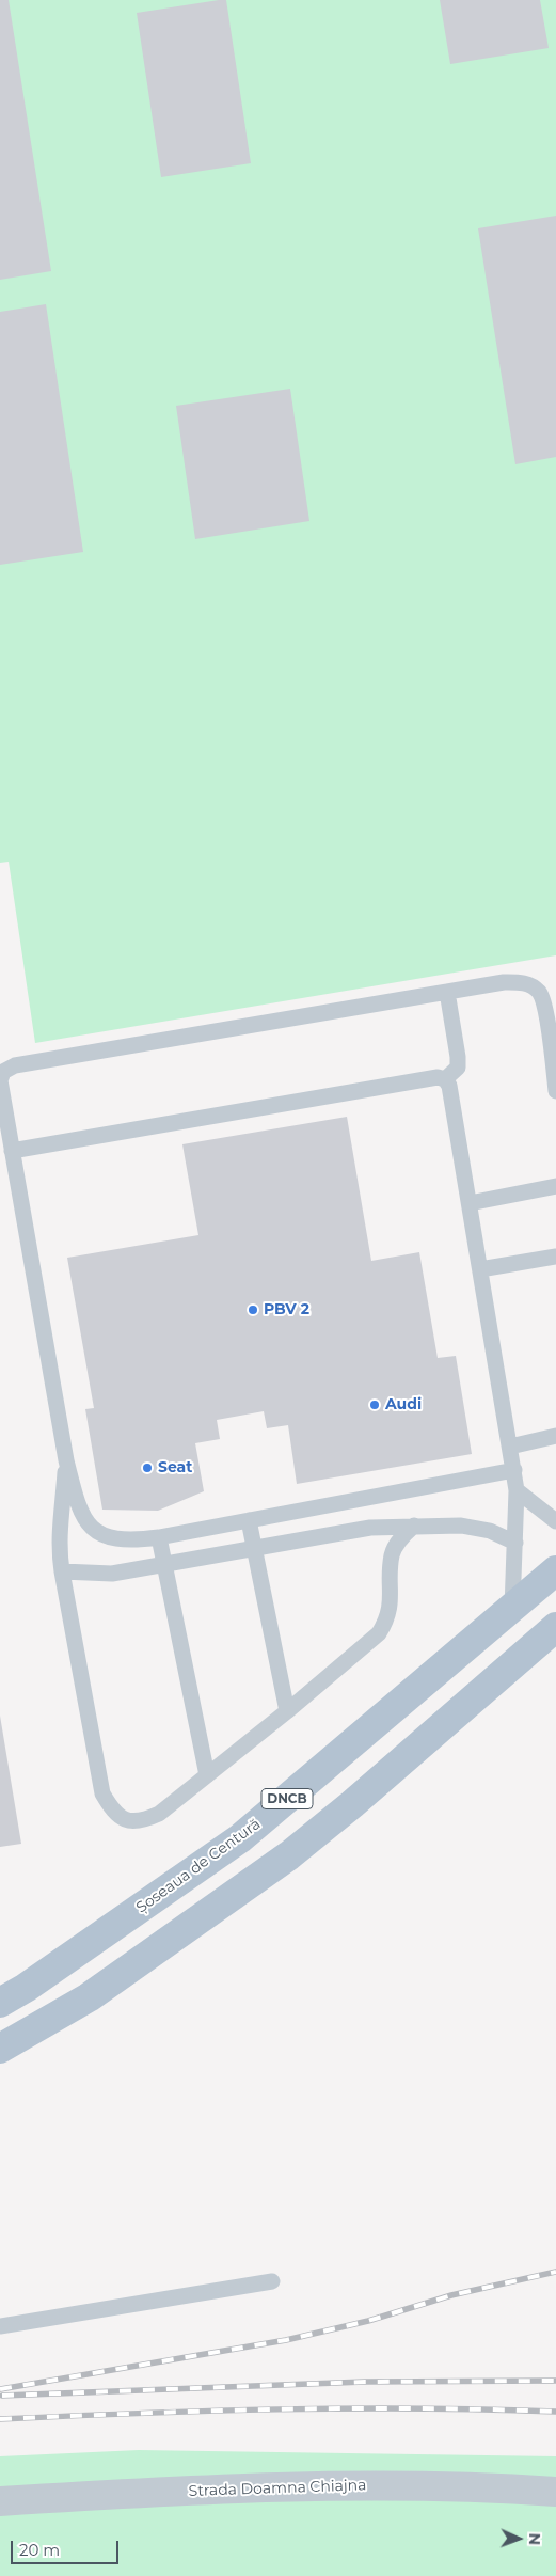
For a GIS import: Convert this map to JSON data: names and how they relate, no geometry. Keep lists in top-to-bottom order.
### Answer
{
  "streets": {
    "main road": ["DNCB", "Șoseaua de Centură"],
    "street": ["Strada Doamna Chiajna"]
  },
  "places": ["PBV 2", "Audi", "Seat"],
  "scale_bar": "20 m",
  "north": "right"
}
